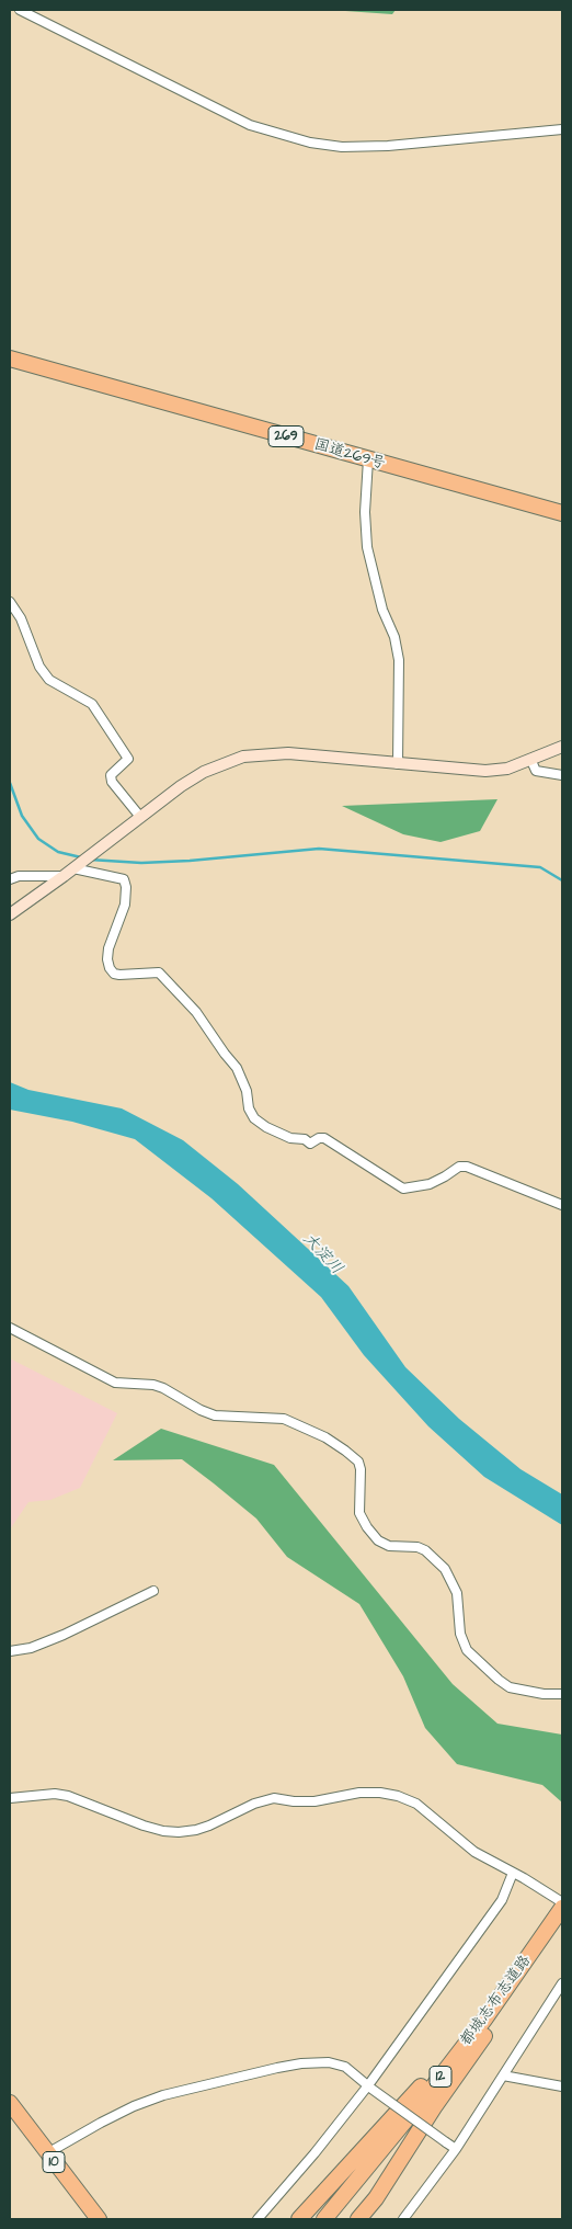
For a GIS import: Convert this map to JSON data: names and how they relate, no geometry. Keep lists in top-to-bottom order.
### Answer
{
  "streets": {
    "highway": [
      "269",
      "国道269号",
      "都城志布志道路",
      "12",
      "10"
    ]
  },
  "water": ["大淀川"]
}
